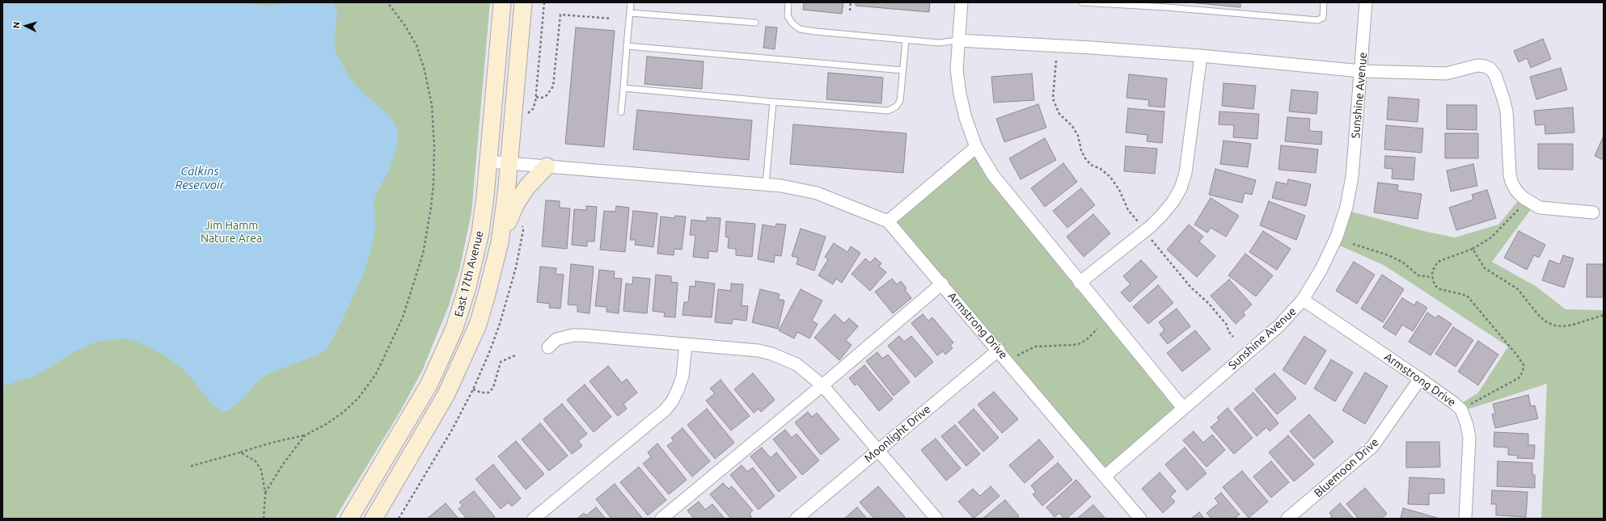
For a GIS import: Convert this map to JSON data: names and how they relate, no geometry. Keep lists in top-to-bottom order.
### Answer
{
  "streets": {
    "main road": ["East 17th Avenue"],
    "street": [
      "Sunshine Avenue",
      "Armstrong Drive",
      "Moonlight Drive",
      "Bluemoon Drive"
    ]
  },
  "crossings": [
    ["Sunshine Avenue", "Armstrong Drive"],
    ["Armstrong Drive", "Moonlight Drive"],
    ["Armstrong Drive", "Bluemoon Drive"]
  ],
  "water": ["Calkins Reservoir"],
  "parks": ["Jim Hamm Nature Area"],
  "north": "left"
}
